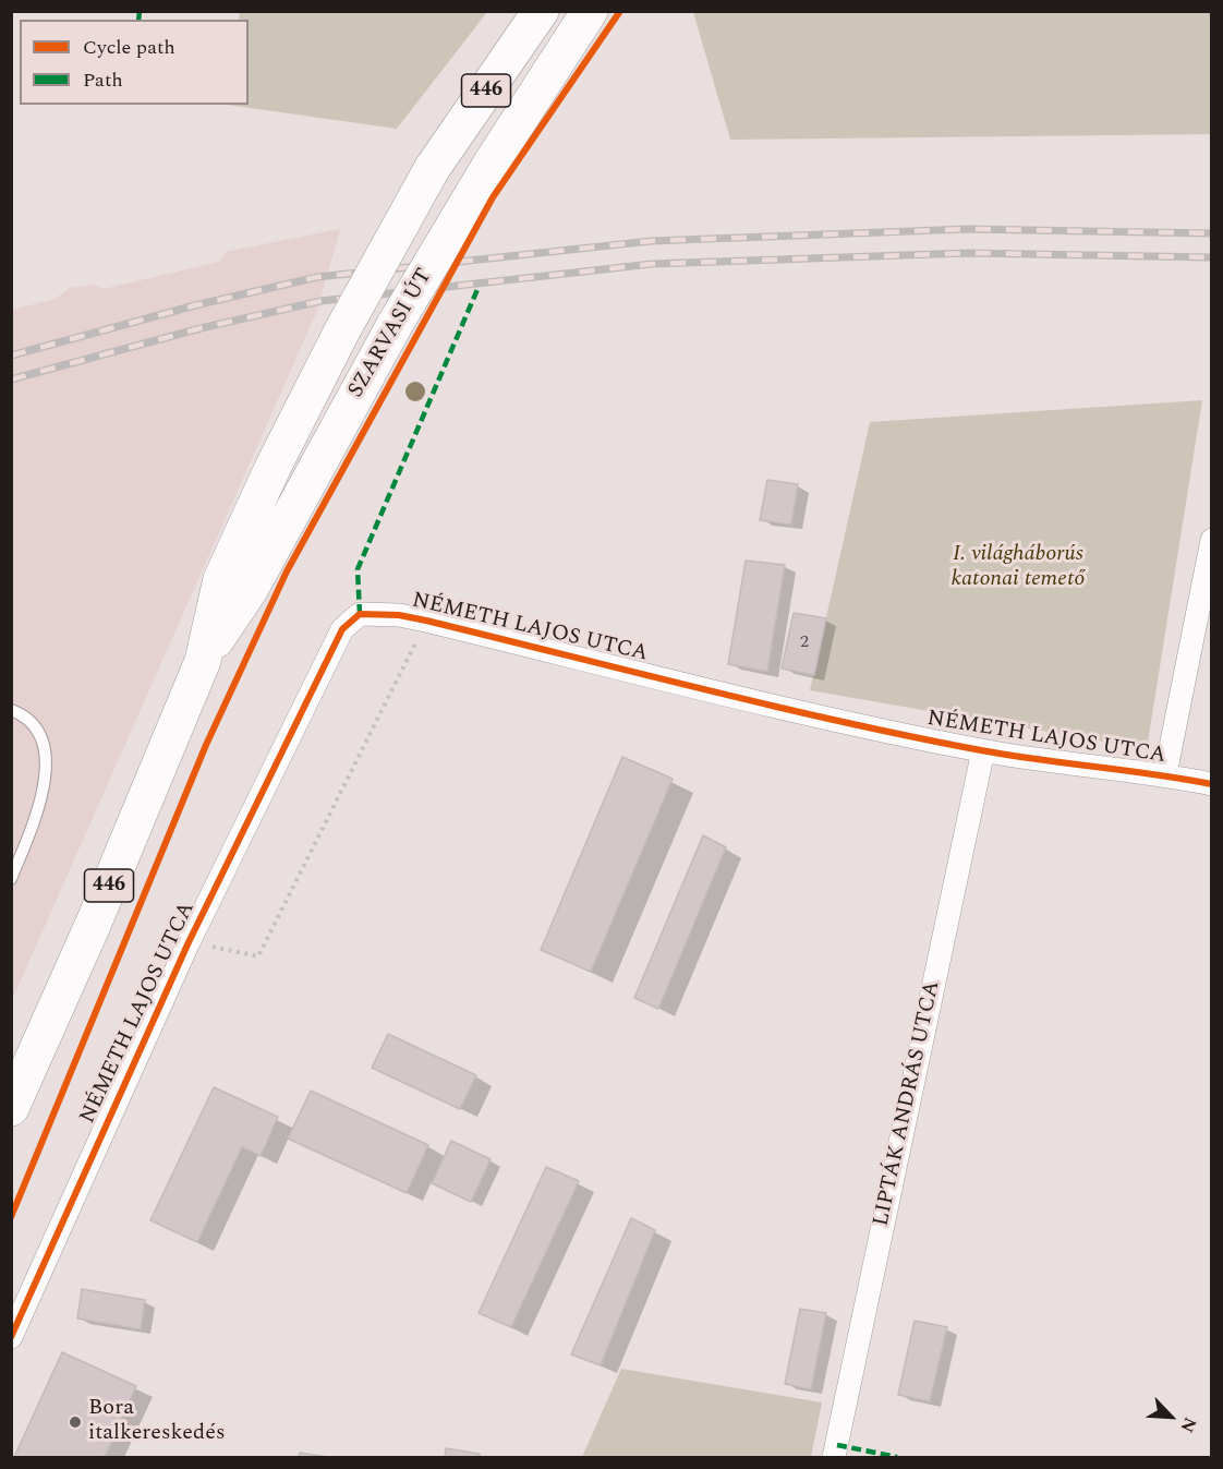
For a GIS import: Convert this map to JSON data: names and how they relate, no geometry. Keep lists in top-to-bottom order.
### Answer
{
  "streets": {
    "main road": ["446", "SZARVASI ÚT"],
    "street": ["NÉMETH LAJOS UTCA", "LIPTÁK ANDRÁS UTCA"]
  },
  "crossings": [
    ["NÉMETH LAJOS UTCA", "LIPTÁK ANDRÁS UTCA"]
  ],
  "parks": ["I. világháborús katonai temető"],
  "places": ["Bora italkereskedés"],
  "house_numbers": ["2"],
  "legend": ["Cycle path", "Path"],
  "north": "bottom right"
}
